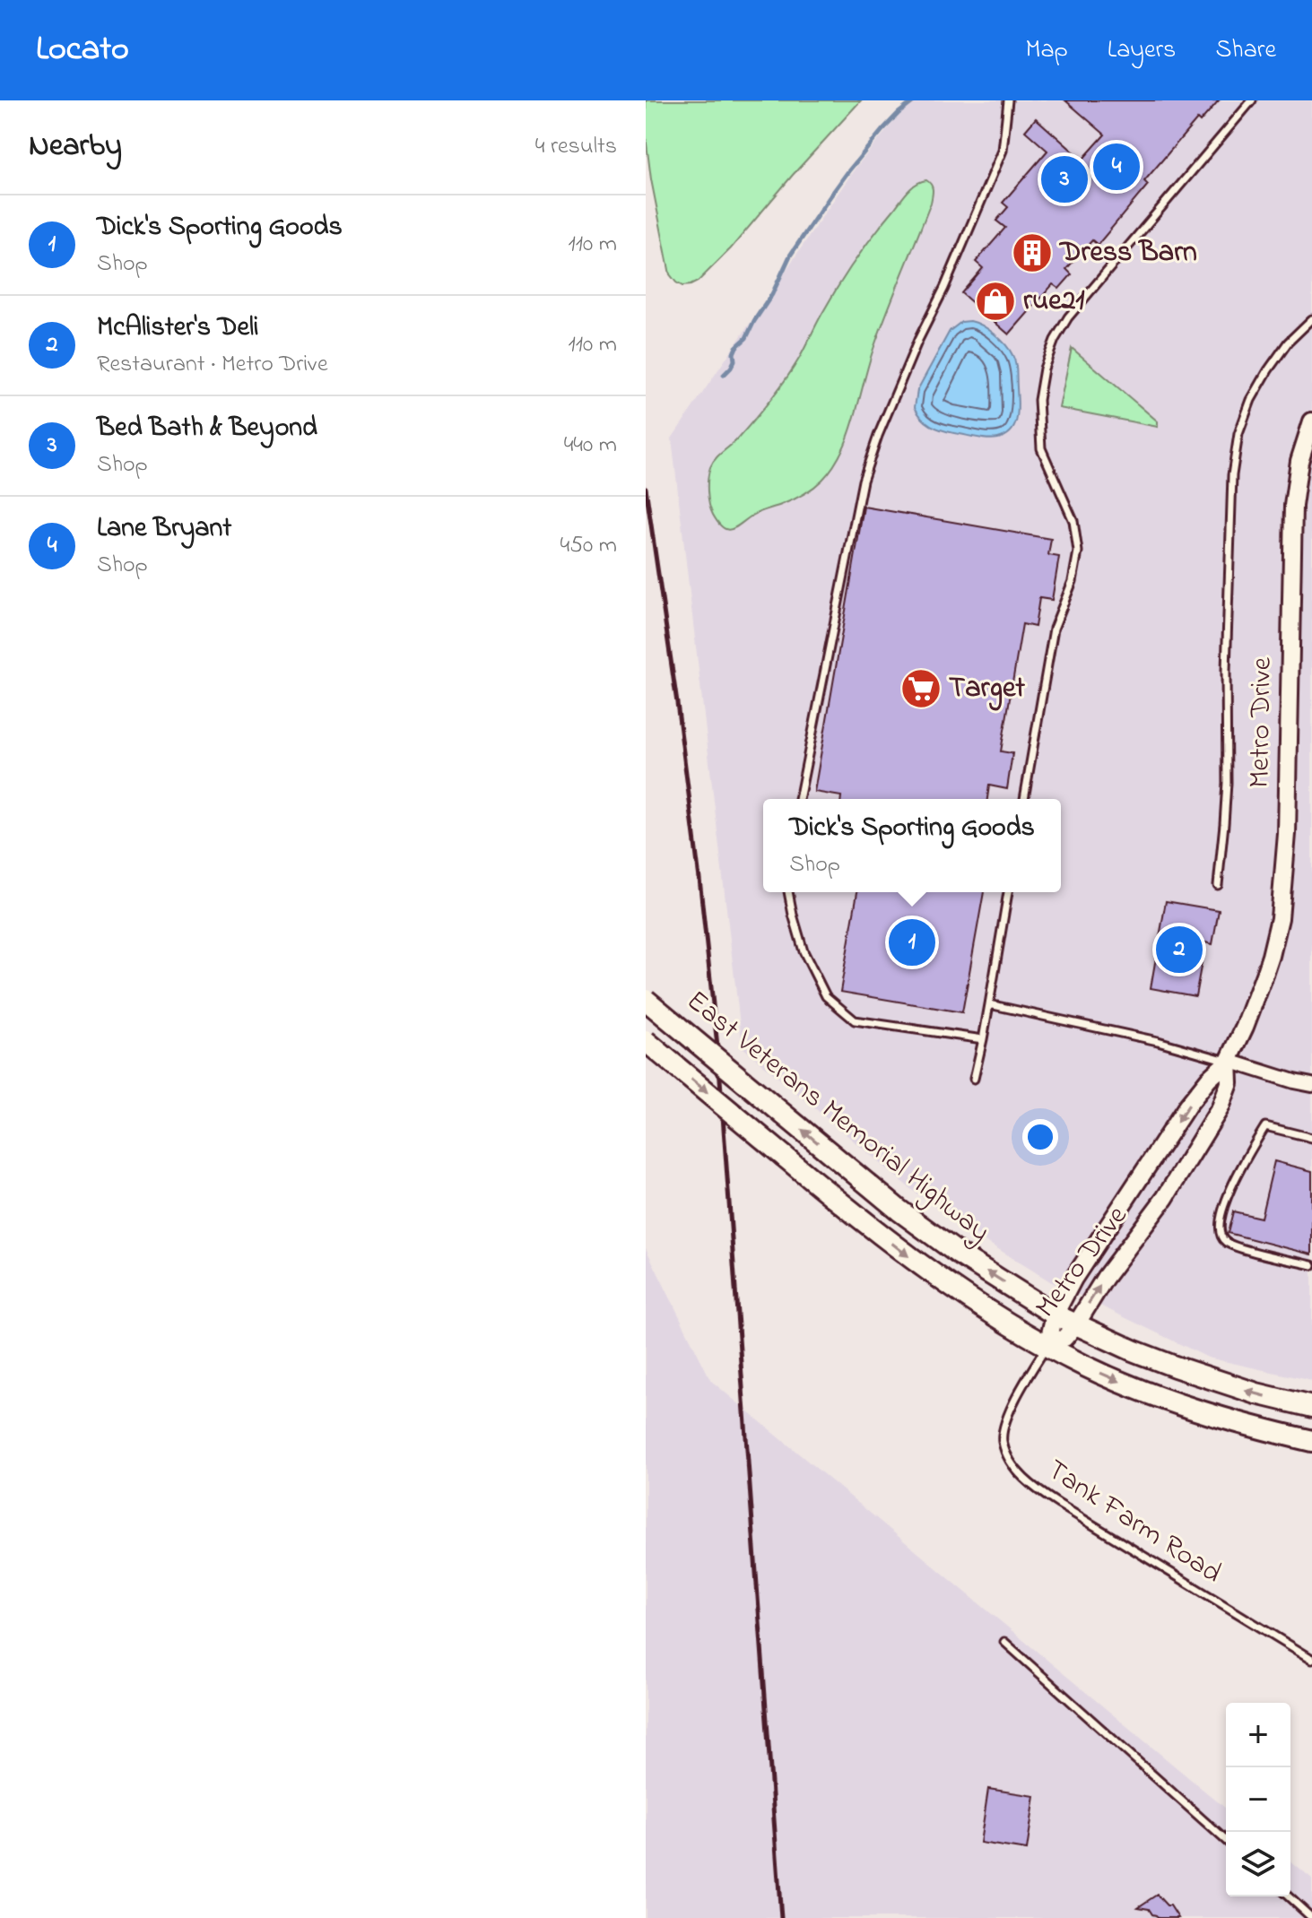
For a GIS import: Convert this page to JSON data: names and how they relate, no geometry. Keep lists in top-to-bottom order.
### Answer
{
  "streets": {
    "main road": ["East Veterans Memorial Highway"],
    "street": ["Metro Drive"],
    "lane": ["Tank Farm Road"]
  },
  "crossings": [
    ["Metro Drive", "East Veterans Memorial Highway"],
    ["Metro Drive", "Tank Farm Road"]
  ],
  "places": {
    "building": ["Dress Barn"],
    "shop": ["rue21"],
    "supermarket": ["Target"]
  },
  "page": {
    "header": "Locato",
    "nav": ["Map", "Layers", "Share"],
    "heading": ["Nearby", "4 results"],
    "pins": [
      "4",
      "3",
      "1",
      "2"
    ],
    "list": [
      {
        "mark": "1",
        "name": "Dick's Sporting Goods",
        "note": "Shop",
        "value": "110 m"
      },
      {
        "mark": "2",
        "name": "McAlister's Deli",
        "note": "Restaurant · Metro Drive",
        "value": "110 m"
      },
      {
        "mark": "3",
        "name": "Bed Bath & Beyond",
        "note": "Shop",
        "value": "440 m"
      },
      {
        "mark": "4",
        "name": "Lane Bryant",
        "note": "Shop",
        "value": "450 m"
      }
    ],
    "popup": ["Dick's Sporting Goods", "Shop"],
    "map_buttons": ["+", "−"]
  }
}
